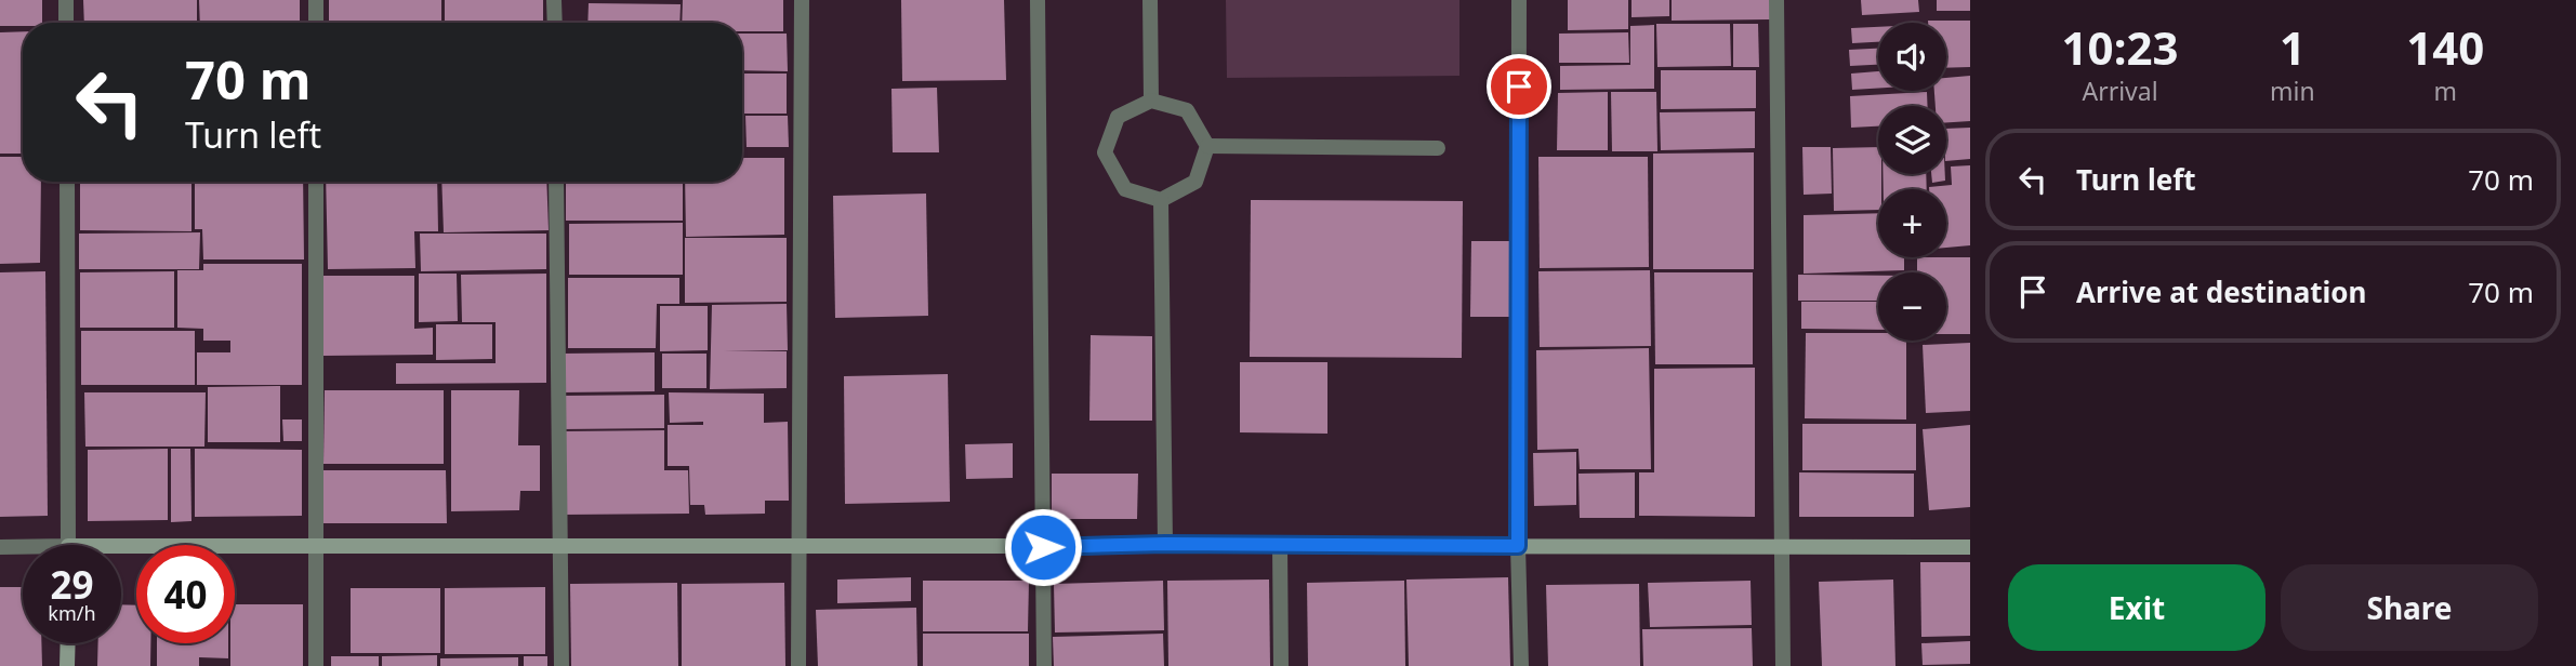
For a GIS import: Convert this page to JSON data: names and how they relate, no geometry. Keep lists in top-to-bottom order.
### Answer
{
  "page": {
    "eta": [
      "10:23",
      "Arrival",
      "1",
      "min",
      "140",
      "m"
    ],
    "map_buttons": ["+", "−"],
    "turn": ["70 m", "Turn left"],
    "list": [
      {
        "name": "Turn left",
        "value": "70 m"
      },
      {
        "name": "Arrive at destination",
        "value": "70 m"
      }
    ],
    "speed": "29 km/h",
    "limit": "40",
    "buttons": ["Exit", "Share"]
  }
}
